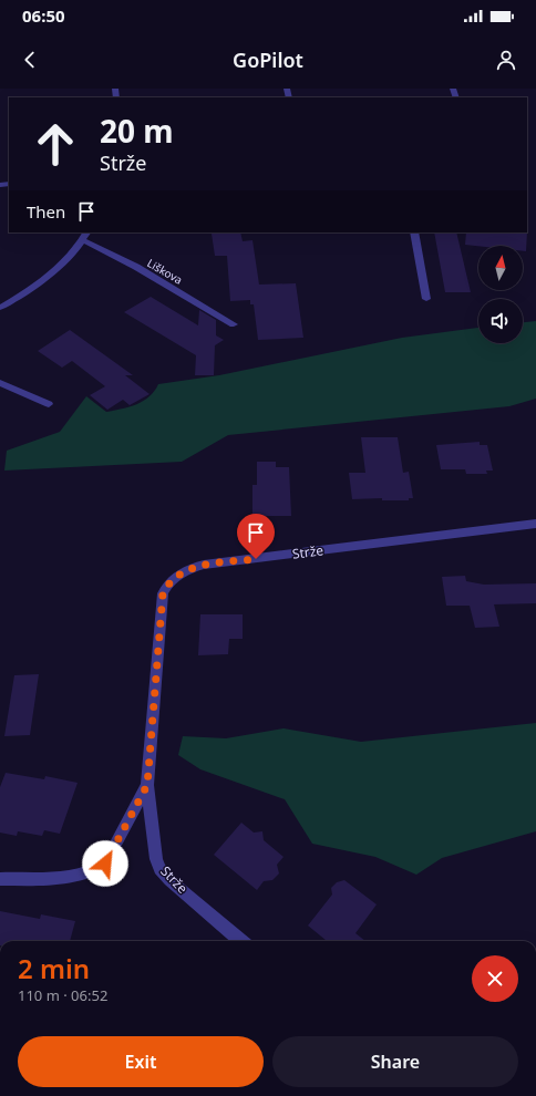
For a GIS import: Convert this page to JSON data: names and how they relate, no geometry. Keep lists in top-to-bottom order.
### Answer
{
  "streets": {
    "street": ["Liškova", "Strže"]
  },
  "north": "top",
  "page": {
    "status": "06:50",
    "header": "GoPilot",
    "turn": ["20 m", "Strže"],
    "then": "Then",
    "heading": ["2 min", "110 m · 06:52"],
    "buttons": ["Exit", "Share"]
  }
}
